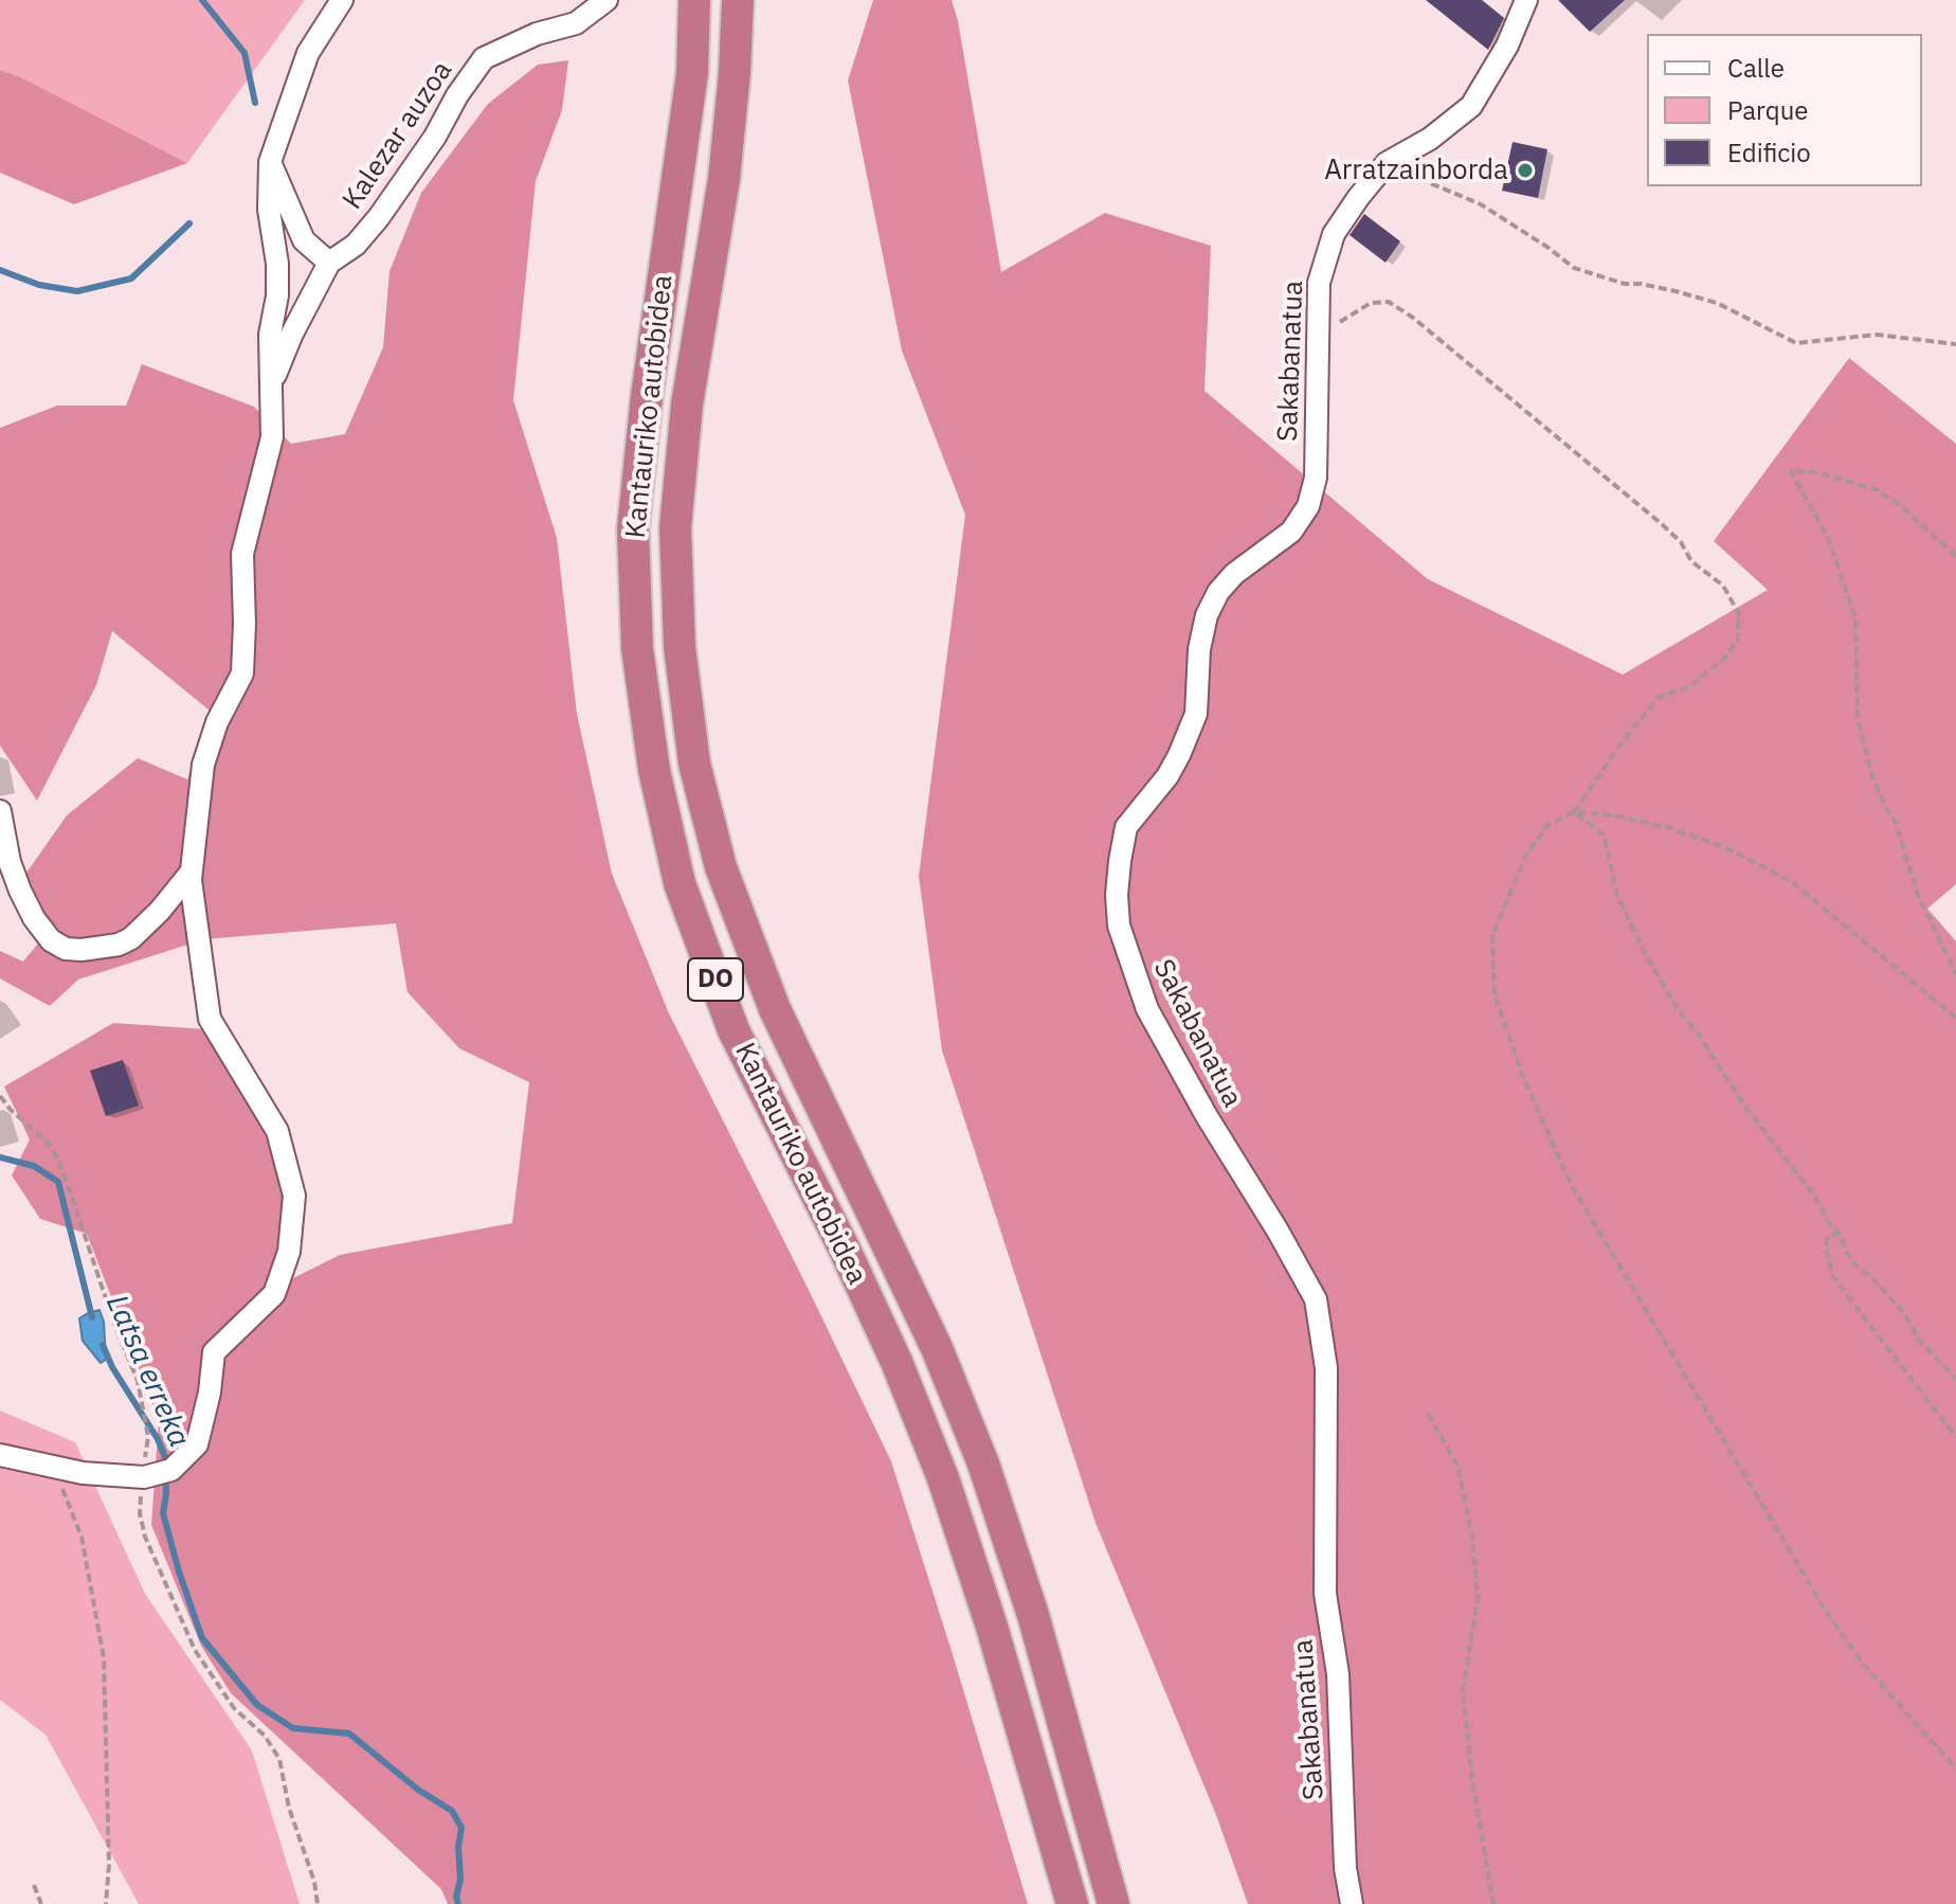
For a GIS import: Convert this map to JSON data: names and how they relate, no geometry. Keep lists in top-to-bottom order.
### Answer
{
  "streets": {
    "highway": ["Kantauriko autobidea", "DO"],
    "street": ["Kalezar auzoa", "Sakabanatua"]
  },
  "water": ["Latsa erreka"],
  "places": ["Arratzainborda"],
  "legend": ["Calle", "Parque", "Edificio"]
}
